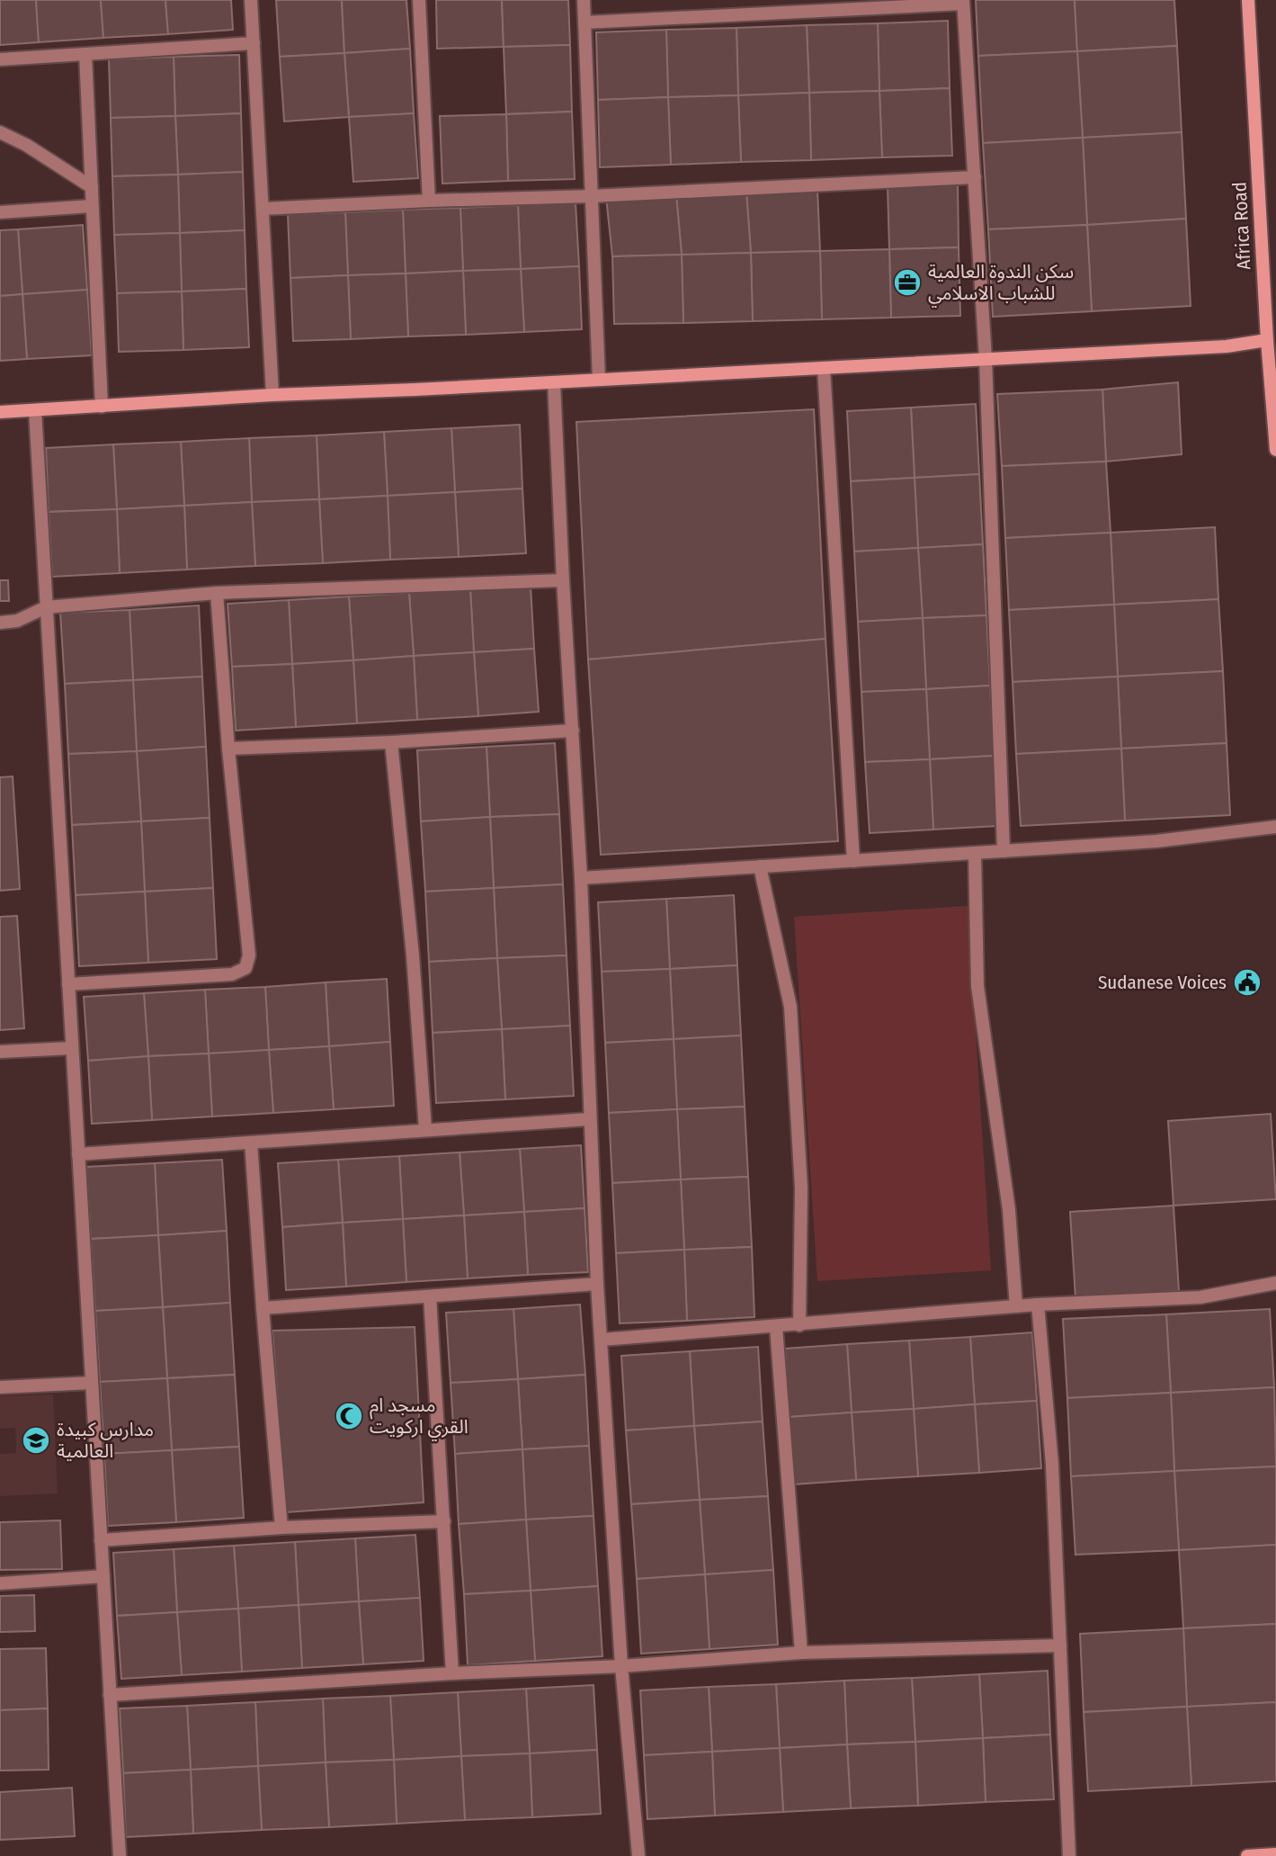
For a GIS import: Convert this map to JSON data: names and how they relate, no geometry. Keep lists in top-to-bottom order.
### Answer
{
  "streets": {
    "street": ["Africa Road"]
  },
  "places": {
    "office": ["سكن الندوة العالمية للشباب الاسلامي"],
    "public building": ["Sudanese Voices"],
    "mosque": ["مسجد ام القري اركويت"],
    "school or university": ["مدارس كبيدة العالمية"]
  }
}
